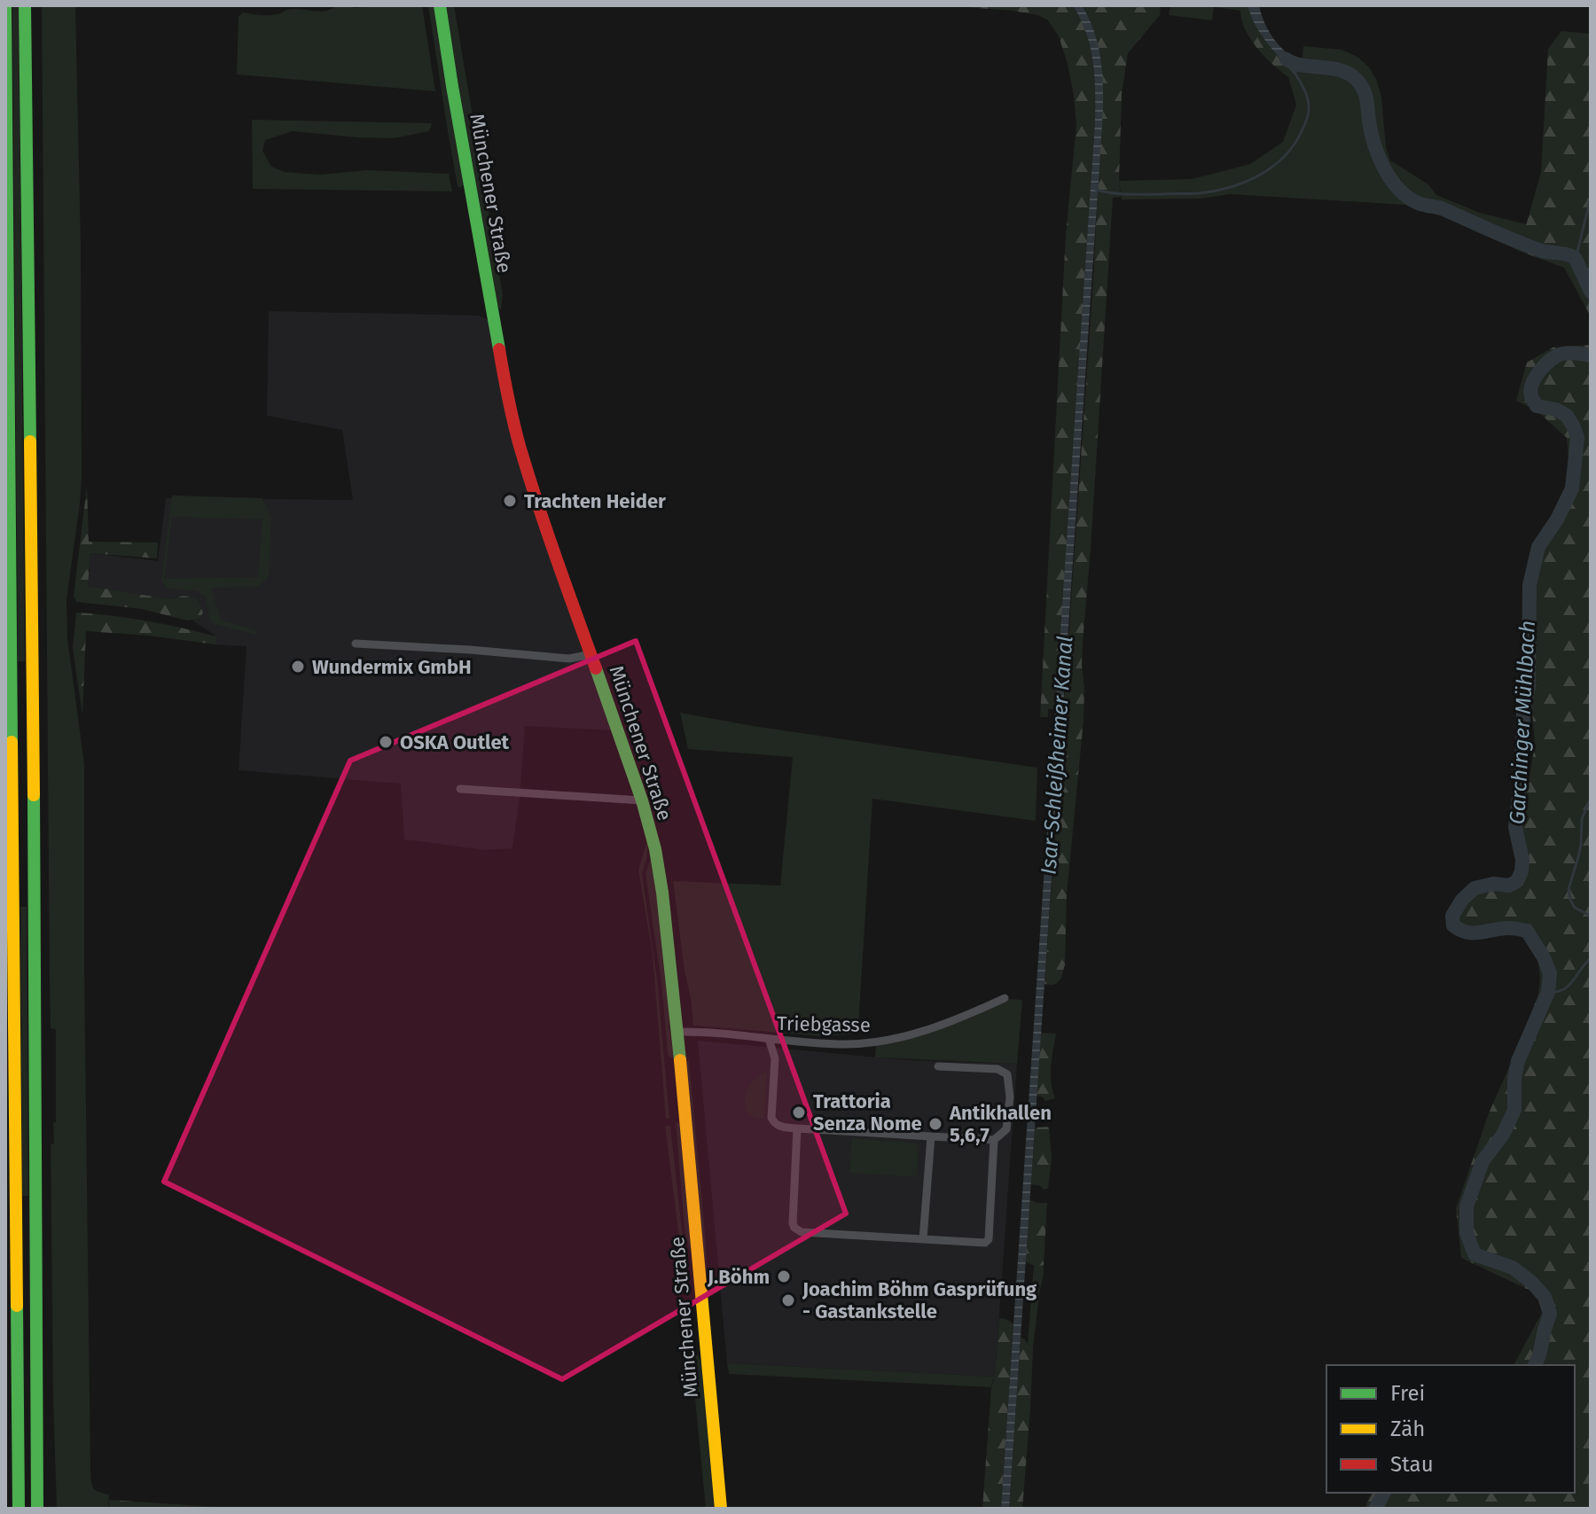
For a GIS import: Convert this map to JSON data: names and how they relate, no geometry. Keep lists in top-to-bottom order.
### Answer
{
  "streets": {
    "main road": ["Münchener Straße"],
    "street": ["Triebgasse"]
  },
  "crossings": [
    ["Münchener Straße", "Triebgasse"]
  ],
  "water": ["Garchinger Mühlbach", "Isar-Schleißheimer Kanal"],
  "places": [
    "Trachten Heider",
    "Wundermix GmbH",
    "OSKA Outlet",
    "Trattoria Senza Nome",
    "Antikhallen 5,6,7",
    "J.Böhm",
    "Joachim Böhm Gasprüfung - Gastankstelle"
  ],
  "legend": ["Frei", "Zäh", "Stau"]
}
